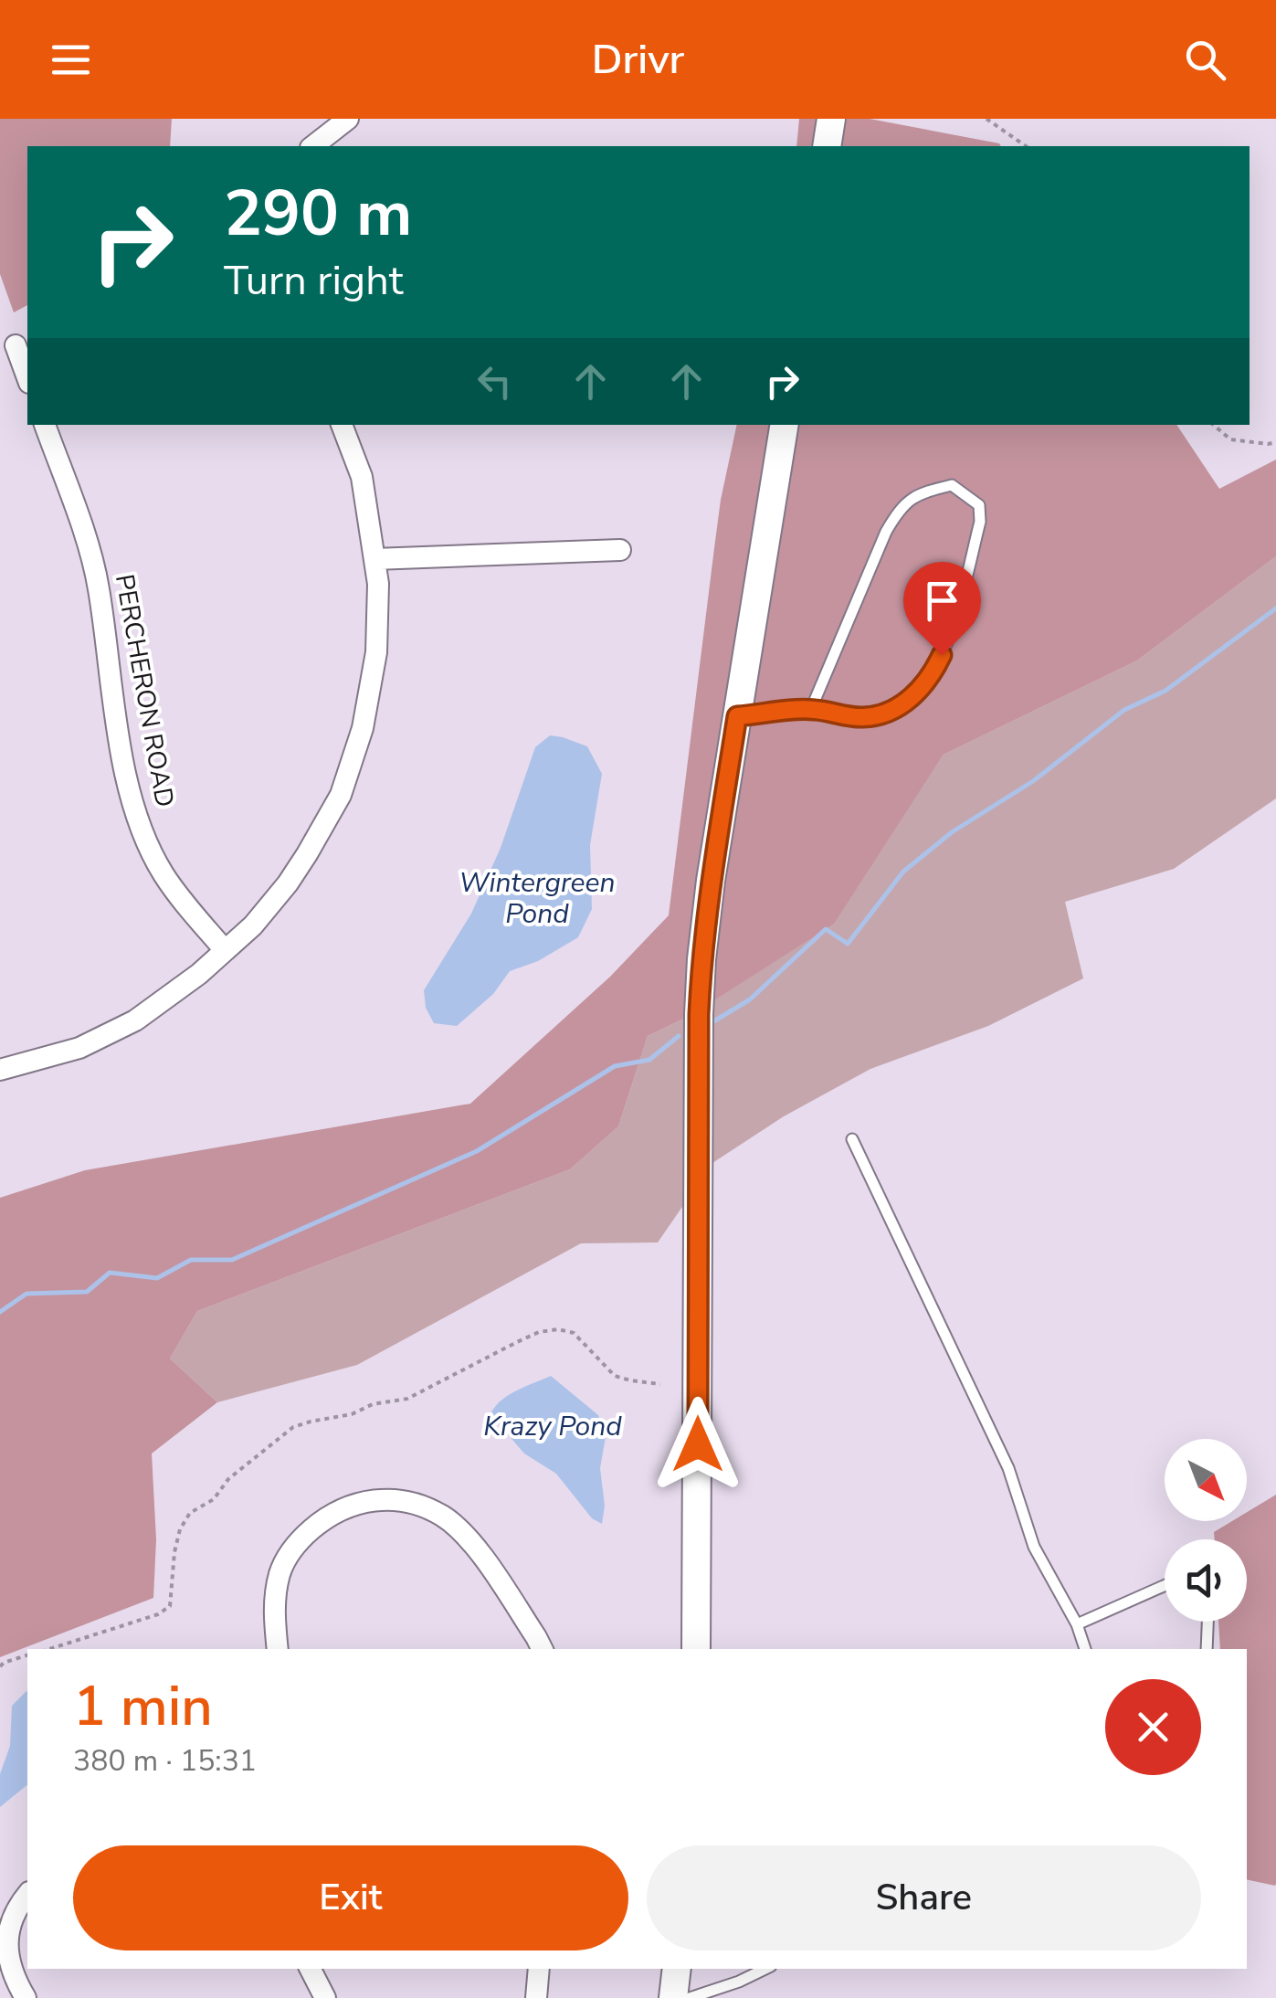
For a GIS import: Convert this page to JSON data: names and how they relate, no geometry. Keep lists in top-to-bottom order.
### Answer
{
  "streets": {
    "street": ["PERCHERON ROAD"]
  },
  "water": ["Wintergreen Pond", "Krazy Pond"],
  "north": "bottom right",
  "page": {
    "header": "Drivr",
    "turn": ["290 m", "Turn right"],
    "heading": ["1 min", "380 m · 15:31"],
    "buttons": ["Exit", "Share"]
  }
}
